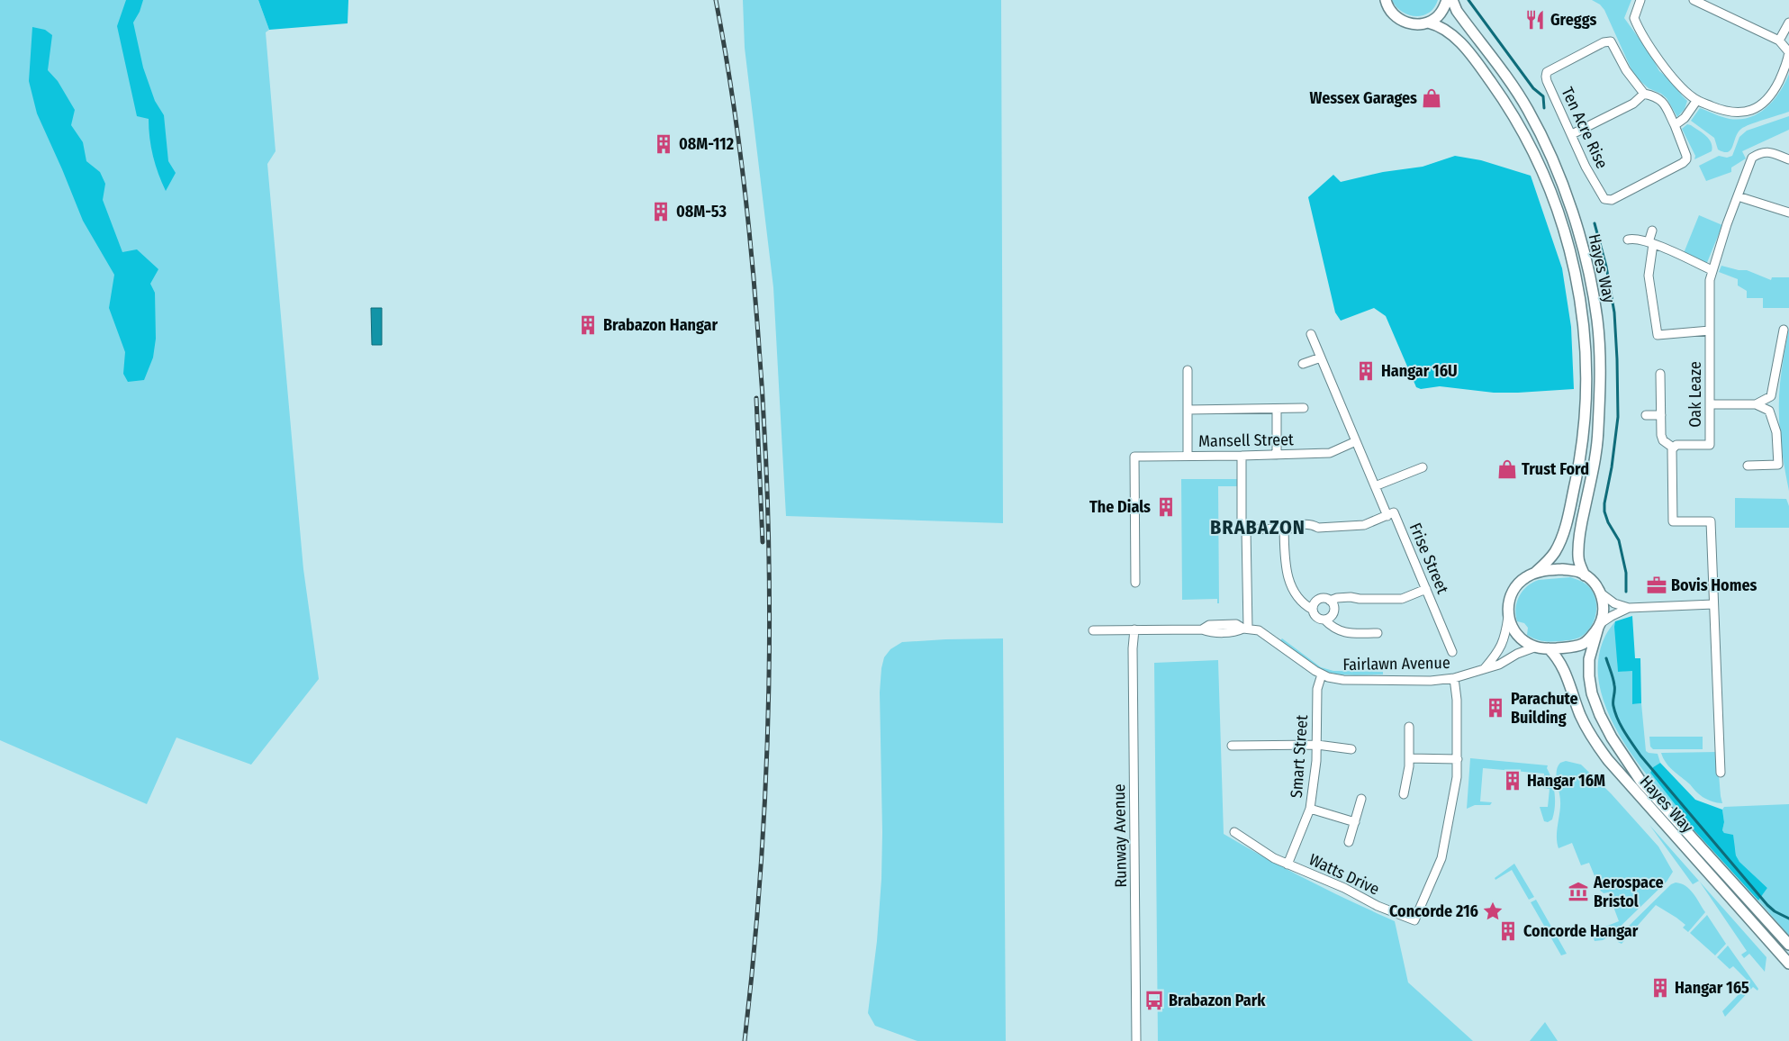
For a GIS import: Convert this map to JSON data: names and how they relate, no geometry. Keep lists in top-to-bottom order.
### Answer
{
  "streets": {
    "street": [
      "Ten Acre Rise",
      "Hayes Way",
      "Oak Leaze",
      "Mansell Street",
      "Frise Street",
      "Fairlawn Avenue",
      "Smart Street",
      "Runway Avenue",
      "Watts Drive"
    ]
  },
  "crossings": [
    ["Hayes Way", "Fairlawn Avenue"],
    ["Mansell Street", "Frise Street"],
    ["Fairlawn Avenue", "Smart Street"],
    ["Smart Street", "Watts Drive"]
  ],
  "districts": ["BRABAZON"],
  "places": {
    "restaurant": ["Greggs"],
    "shop": ["Wessex Garages", "Trust Ford"],
    "building": [
      "08M-112",
      "08M-53",
      "Brabazon Hangar",
      "Hangar 16U",
      "The Dials",
      "Parachute Building",
      "Hangar 16M",
      "Concorde Hangar",
      "Hangar 165"
    ],
    "office": ["Bovis Homes"],
    "museum": ["Aerospace Bristol"],
    "place": ["Concorde 216"],
    "bus stop": ["Brabazon Park"]
  }
}
